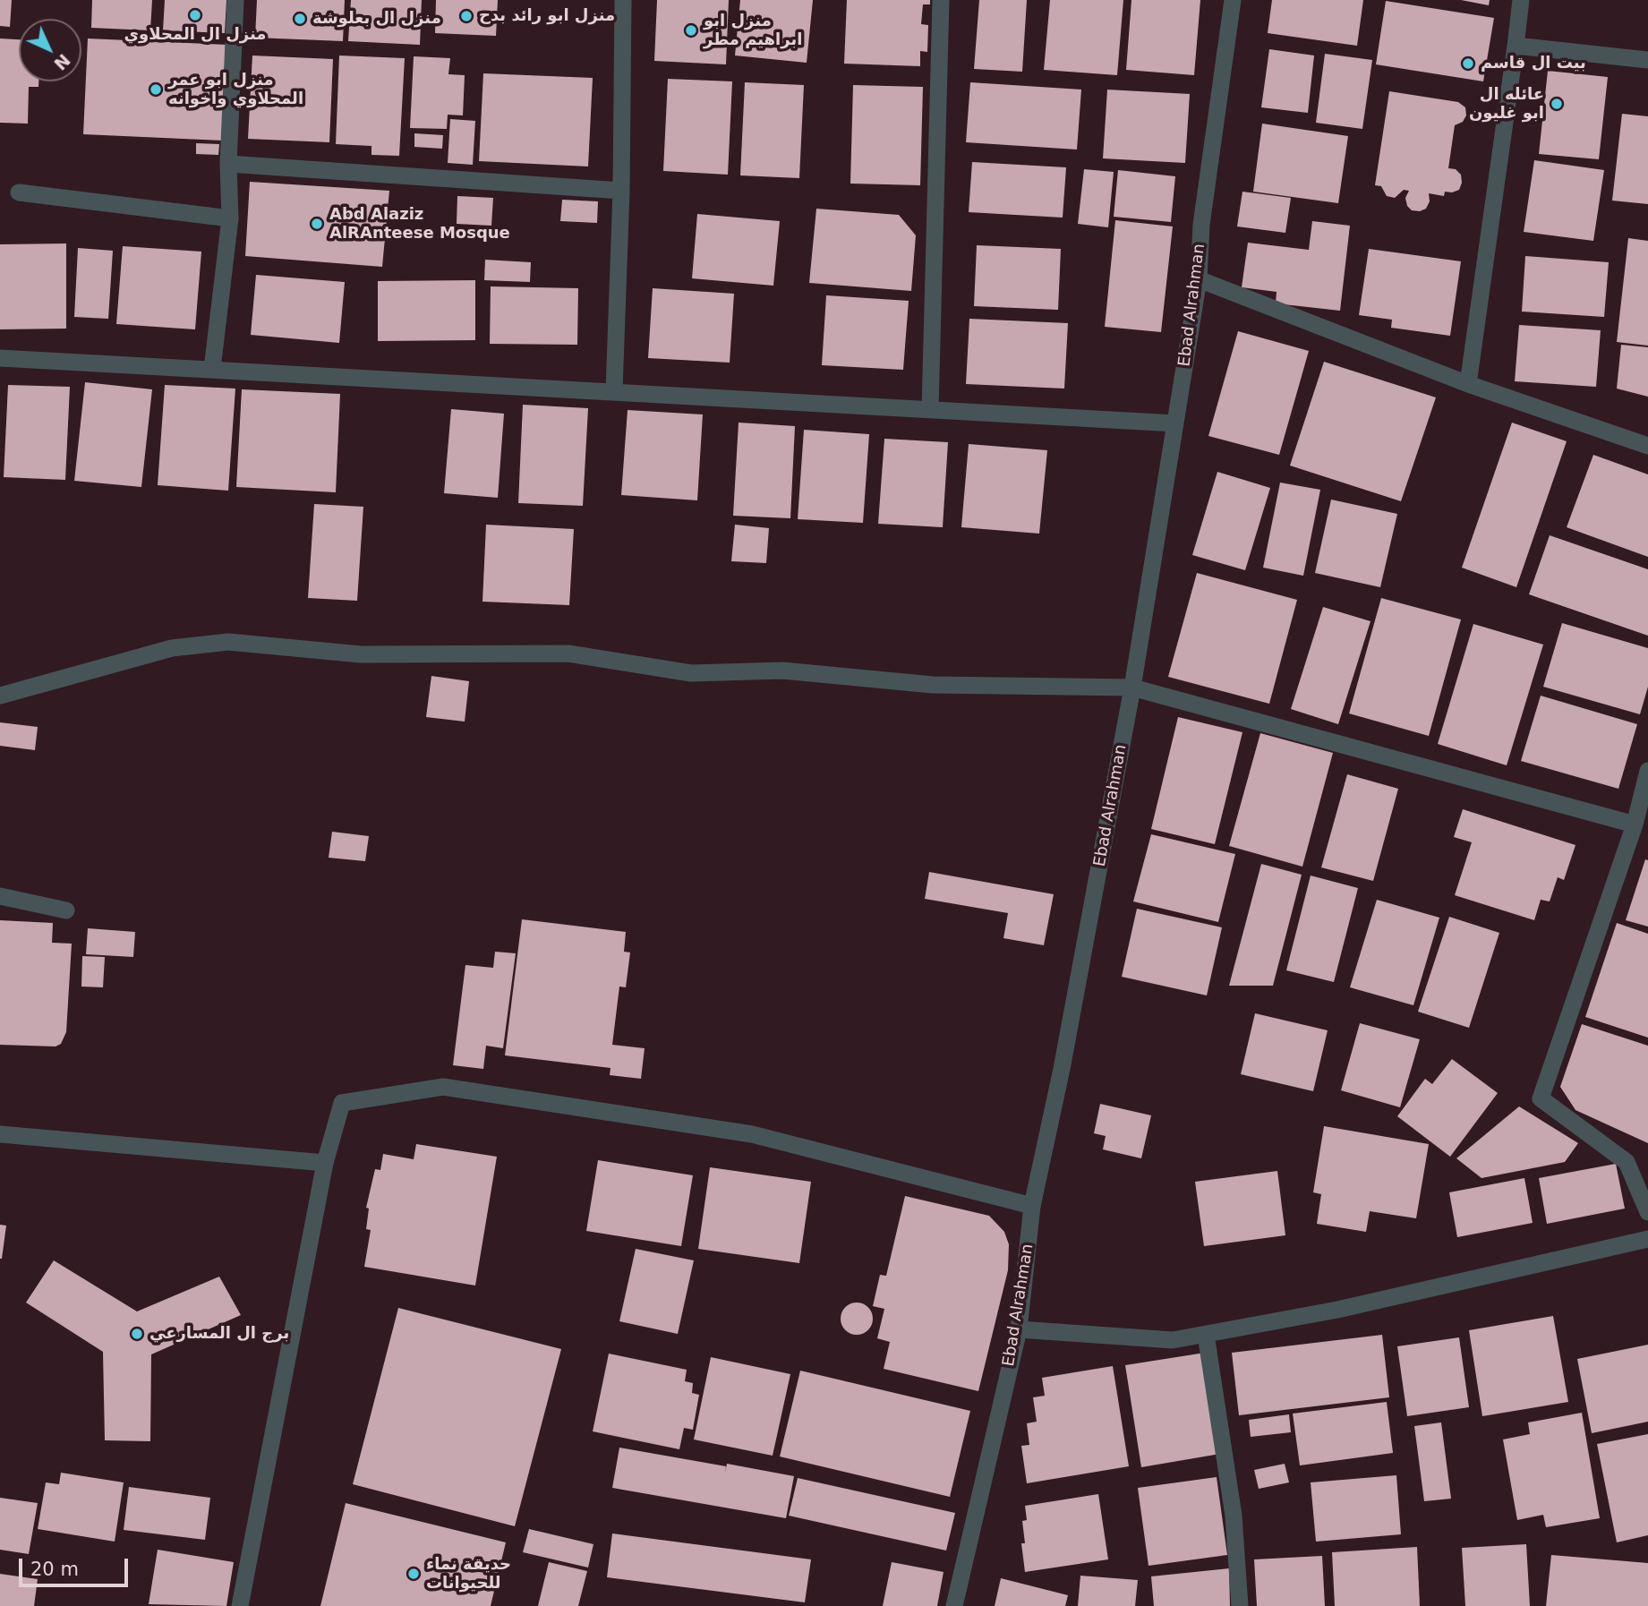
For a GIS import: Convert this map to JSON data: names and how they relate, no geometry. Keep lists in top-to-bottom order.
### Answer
{
  "streets": {
    "street": ["Ebad Alrahman"]
  },
  "places": [
    "منزل ال المحلاوي",
    "منزل ابو رائد بدح",
    "منزل ال بعلوشة",
    "منزل ابو ابراهيم مطر",
    "بيت ال قاسم",
    "منزل ابو عمر المحلاوي واخوانه",
    "عائله ال ابو غليون",
    "Abd Alaziz AlRAnteese Mosque",
    "برج ال المسارعي",
    "حديقة نماء للحيوانات"
  ],
  "scale_bar": "20 m",
  "north": "bottom right"
}
